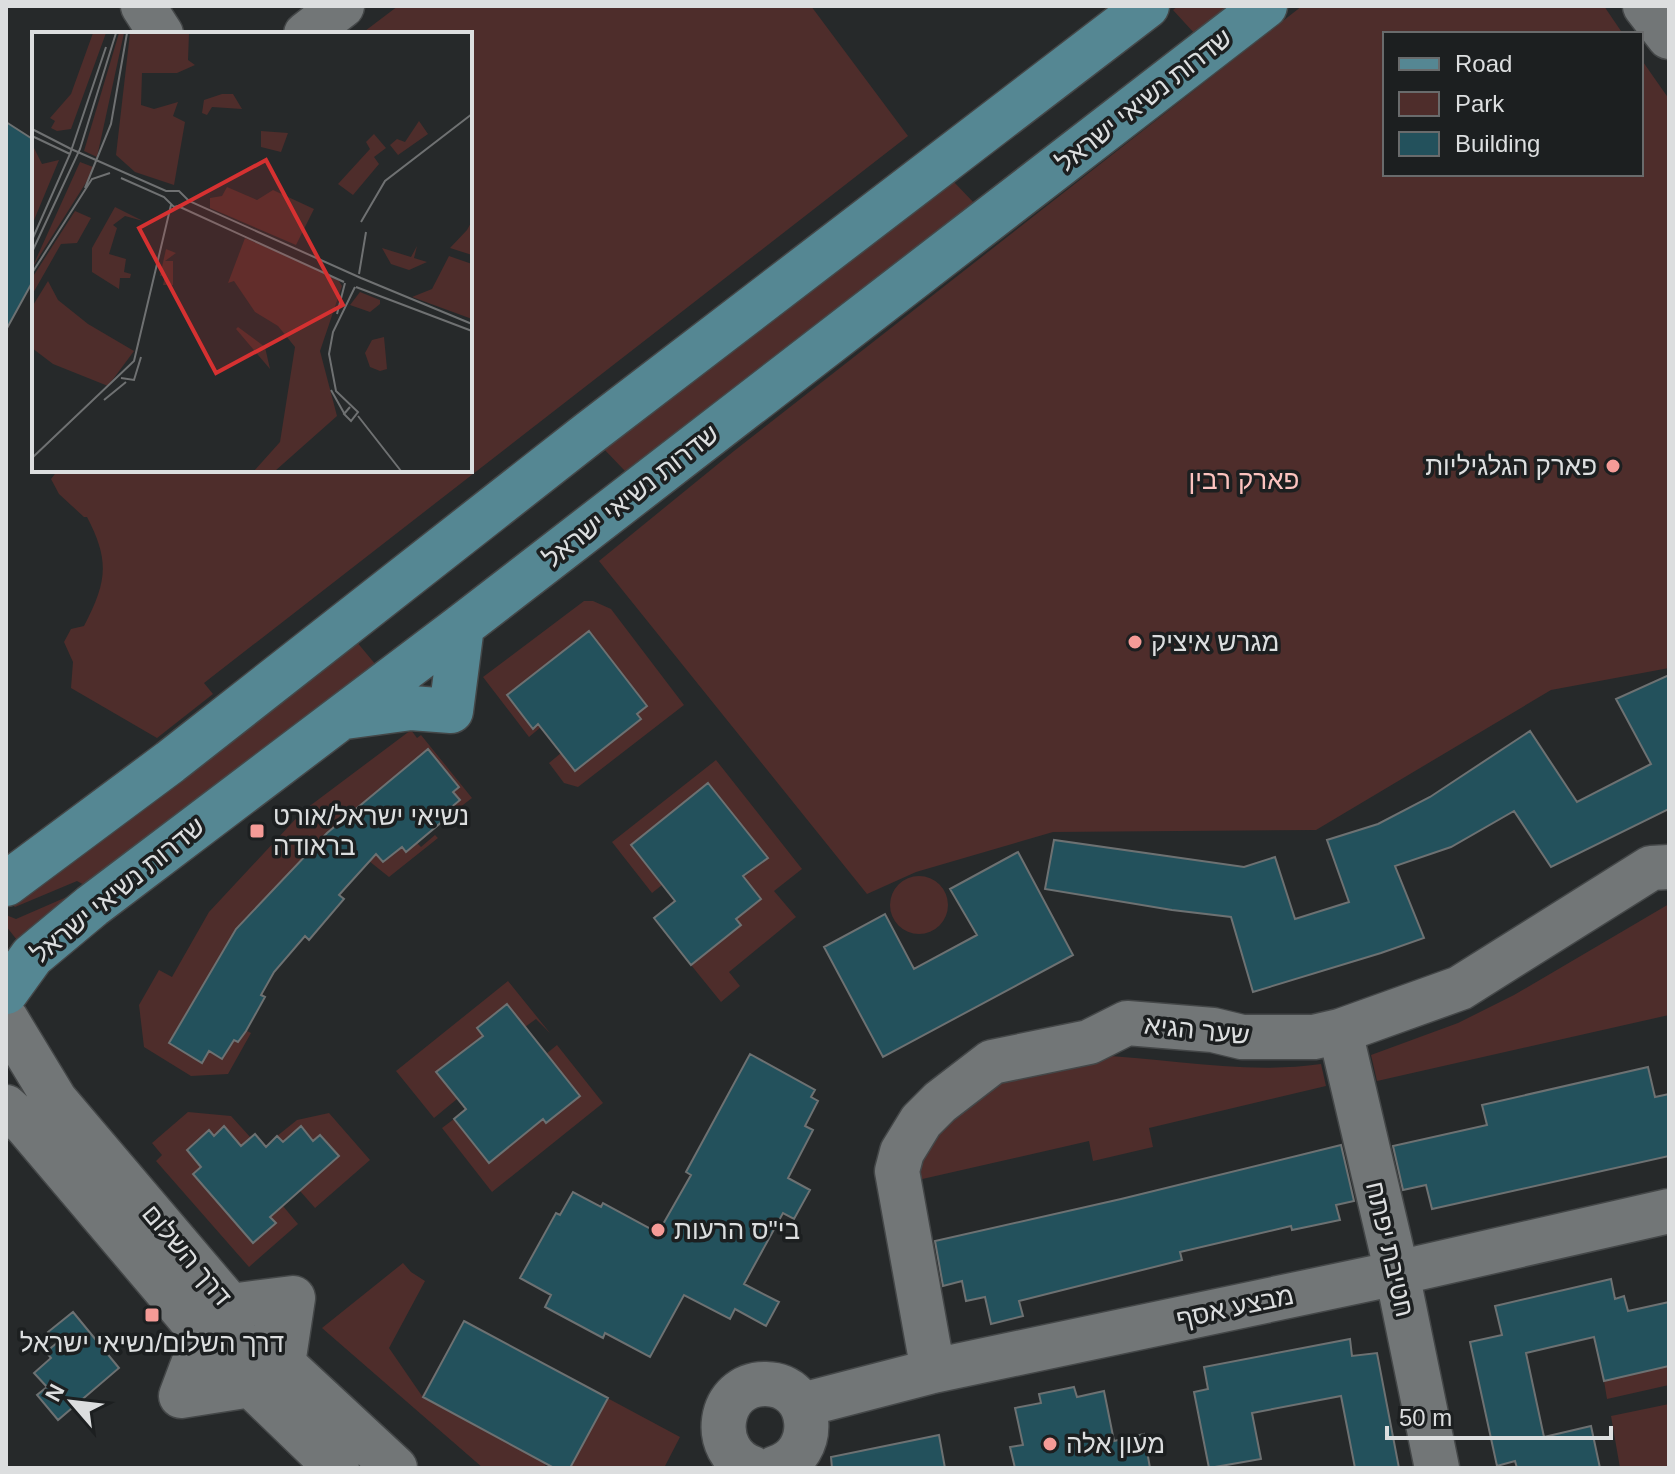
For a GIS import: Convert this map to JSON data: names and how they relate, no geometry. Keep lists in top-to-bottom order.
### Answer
{
  "streets": {
    "main road": ["שדרות נשיאי ישראל"],
    "street": [
      "שער הגיא",
      "חטיבת יפתח",
      "דרך השלום",
      "מבצע אסף"
    ]
  },
  "crossings": [
    ["שער הגיא", "חטיבת יפתח"],
    ["שער הגיא", "מבצע אסף"],
    ["חטיבת יפתח", "מבצע אסף"]
  ],
  "parks": ["פארק רבין"],
  "places": {
    "other": [
      "פארק הגלגיליות",
      "מגרש איציק",
      "בי\"ס הרעות",
      "מעון אלה"
    ],
    "transit": ["נשיאי ישראל/אורט בראודה", "דרך השלום/נשיאי ישראל"]
  },
  "legend": ["Road", "Park", "Building"],
  "scale_bar": "50 m",
  "north": "top left"
}
